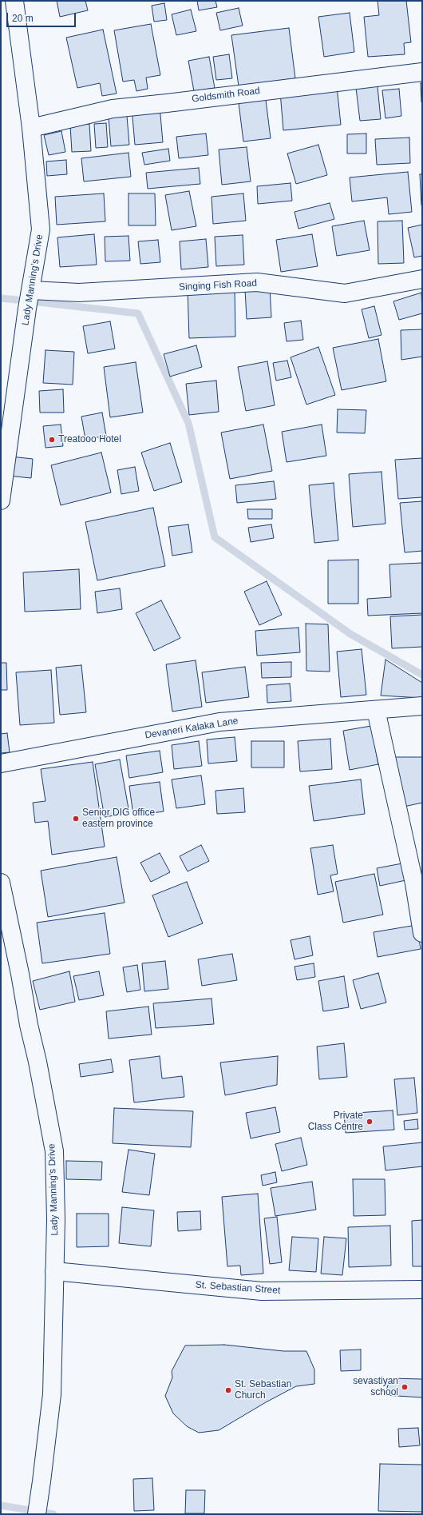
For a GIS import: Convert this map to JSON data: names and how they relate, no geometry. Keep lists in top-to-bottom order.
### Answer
{
  "streets": {
    "street": [
      "Goldsmith Road",
      "Lady Manning’s Drive",
      "Singing Fish Road",
      "Devaneri Kalaka Lane",
      "St. Sebastian Street"
    ]
  },
  "crossings": [
    ["Goldsmith Road", "Lady Manning’s Drive"],
    ["Lady Manning’s Drive", "Singing Fish Road"],
    ["Lady Manning’s Drive", "St. Sebastian Street"]
  ],
  "places": [
    "Treatooo Hotel",
    "Senior DIG office eastern province",
    "Private Class Centre",
    "sevastiyan school",
    "St. Sebastian Church"
  ],
  "scale_bar": "20 m"
}
